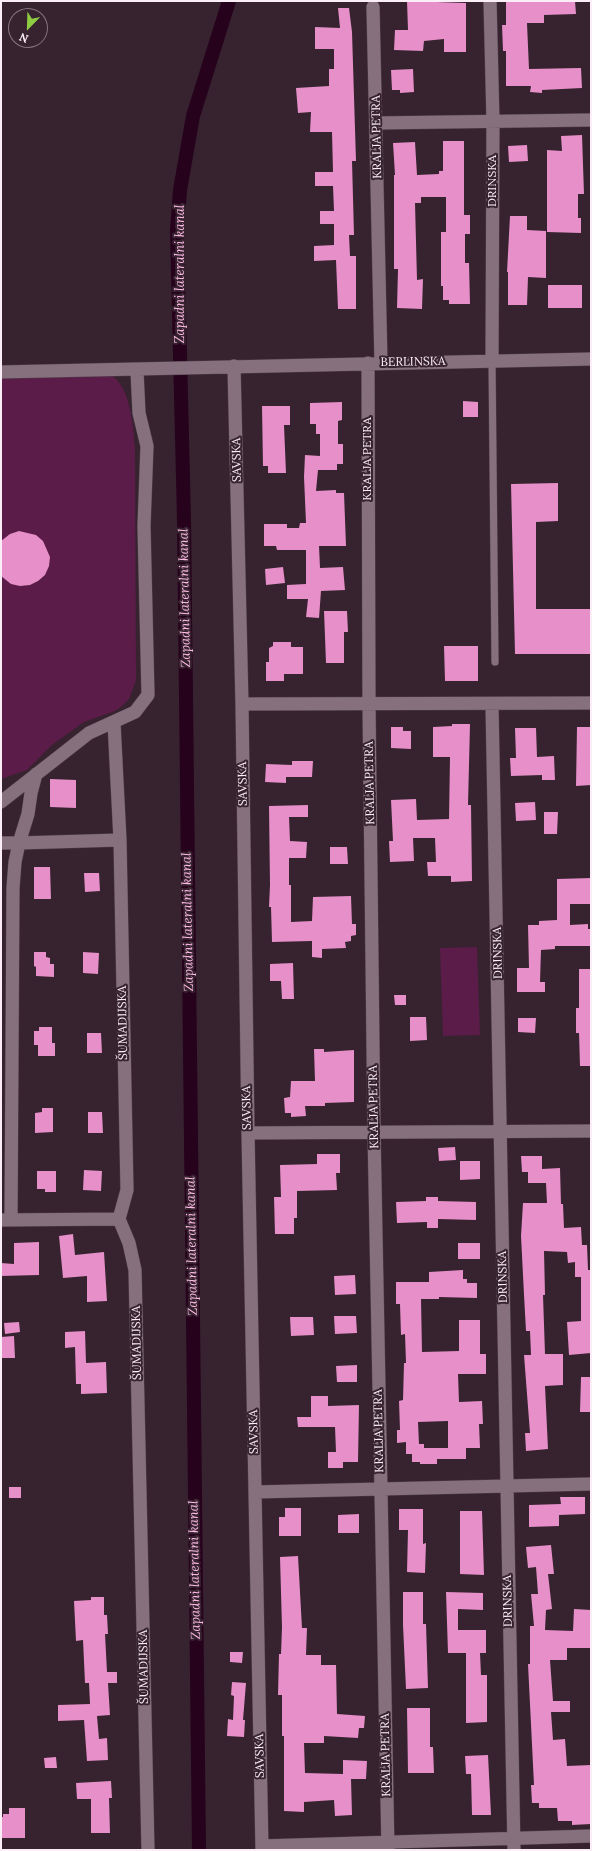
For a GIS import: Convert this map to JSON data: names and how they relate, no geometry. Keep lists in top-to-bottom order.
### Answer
{
  "streets": {
    "street": [
      "KRALJA PETRA",
      "DRINSKA",
      "BERLINSKA",
      "SAVSKA",
      "ŠUMADIJSKA"
    ]
  },
  "crossings": [
    ["KRALJA PETRA", "BERLINSKA"],
    ["DRINSKA", "BERLINSKA"],
    ["BERLINSKA", "SAVSKA"]
  ],
  "water": ["Zapadni lateralni kanal"],
  "north": "bottom left"
}
